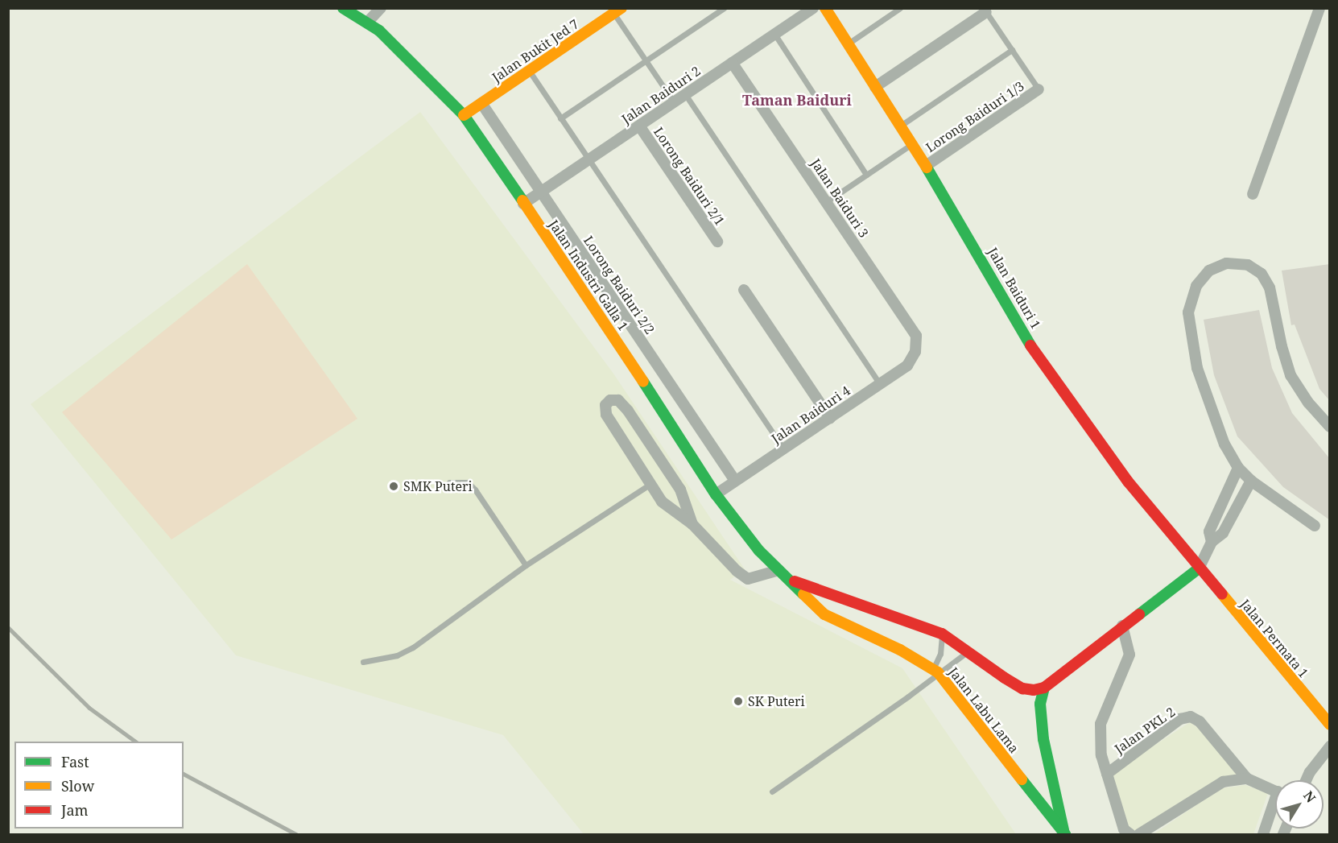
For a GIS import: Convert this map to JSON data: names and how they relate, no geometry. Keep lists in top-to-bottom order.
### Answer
{
  "streets": {
    "main road": [
      "Jalan Bukit Jed 7",
      "Jalan Industri Galla 1",
      "Jalan Baiduri 1",
      "Jalan Permata 1",
      "Jalan Labu Lama"
    ],
    "street": [
      "Jalan Baiduri 2",
      "Lorong Baiduri 1/3",
      "Lorong Baiduri 2/1",
      "Jalan Baiduri 3",
      "Lorong Baiduri 2/2",
      "Jalan Baiduri 4",
      "Jalan PKL 2"
    ]
  },
  "crossings": [
    ["Jalan Bukit Jed 7", "Jalan Industri Galla 1"],
    ["Jalan Bukit Jed 7", "Lorong Baiduri 2/2"],
    ["Jalan Baiduri 2", "Lorong Baiduri 2/1"],
    ["Jalan Baiduri 2", "Jalan Baiduri 3"],
    ["Jalan Baiduri 2", "Jalan Industri Galla 1"],
    ["Jalan Baiduri 2", "Lorong Baiduri 2/2"],
    ["Lorong Baiduri 1/3", "Jalan Baiduri 1"],
    ["Jalan Baiduri 3", "Jalan Baiduri 4"],
    ["Jalan Industri Galla 1", "Jalan Baiduri 4"],
    ["Jalan Industri Galla 1", "Jalan Labu Lama"],
    ["Lorong Baiduri 2/2", "Jalan Baiduri 4"],
    ["Jalan Baiduri 1", "Jalan Permata 1"]
  ],
  "districts": ["Taman Baiduri"],
  "places": ["SMK Puteri", "SK Puteri"],
  "legend": ["Fast", "Slow", "Jam"],
  "north": "top right"
}
